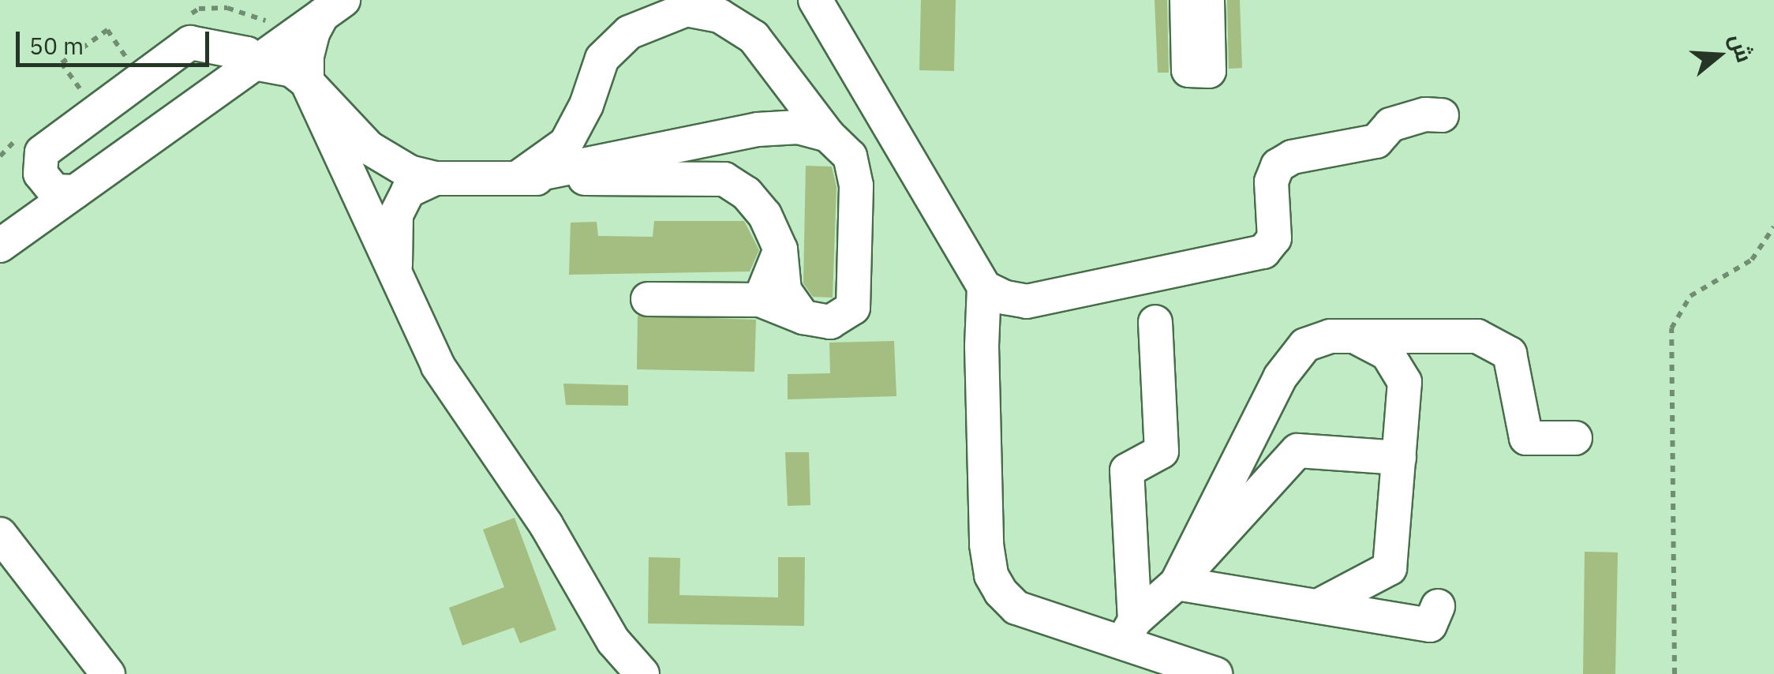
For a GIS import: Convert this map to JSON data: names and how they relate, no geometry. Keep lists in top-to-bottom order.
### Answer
{
  "scale_bar": "50 m",
  "north": "right"
}
